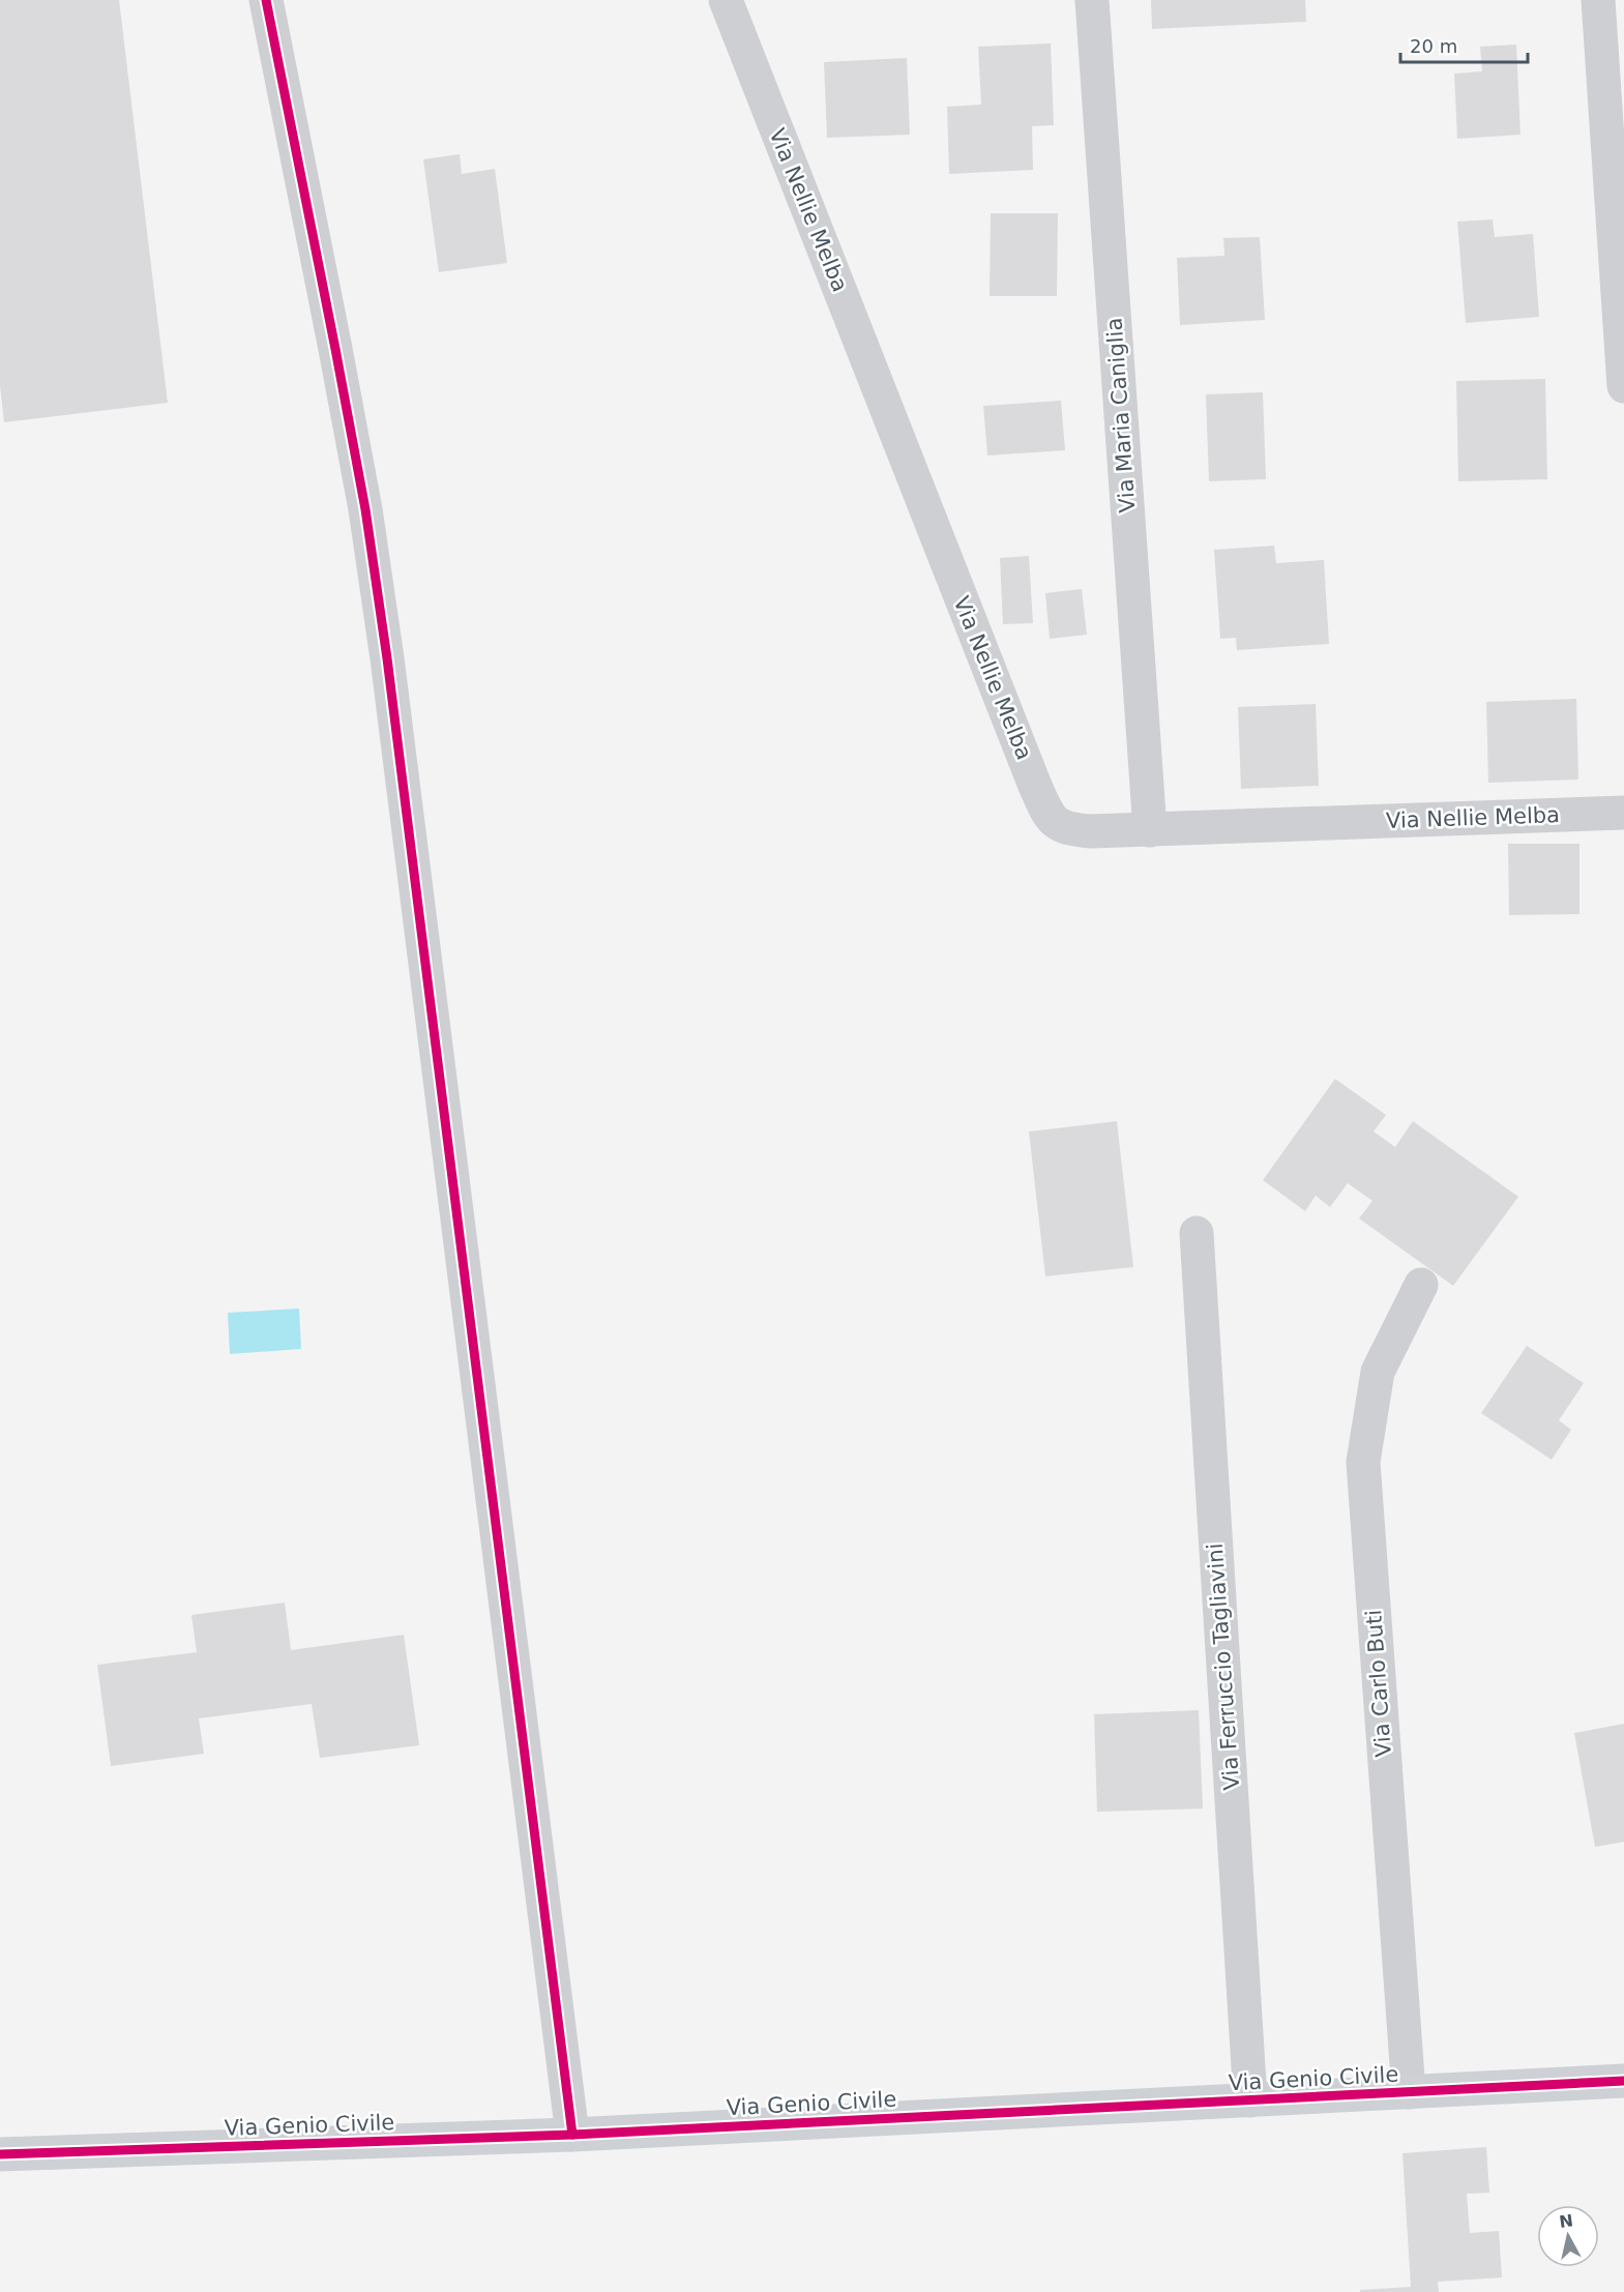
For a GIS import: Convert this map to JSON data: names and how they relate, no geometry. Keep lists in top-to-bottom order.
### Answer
{
  "streets": {
    "street": [
      "Via Nellie Melba",
      "Via Maria Caniglia",
      "Via Ferruccio Tagliavini",
      "Via Carlo Buti",
      "Via Genio Civile"
    ]
  },
  "crossings": [
    ["Via Nellie Melba", "Via Maria Caniglia"],
    ["Via Ferruccio Tagliavini", "Via Genio Civile"],
    ["Via Carlo Buti", "Via Genio Civile"]
  ],
  "scale_bar": "20 m",
  "north": "top"
}
